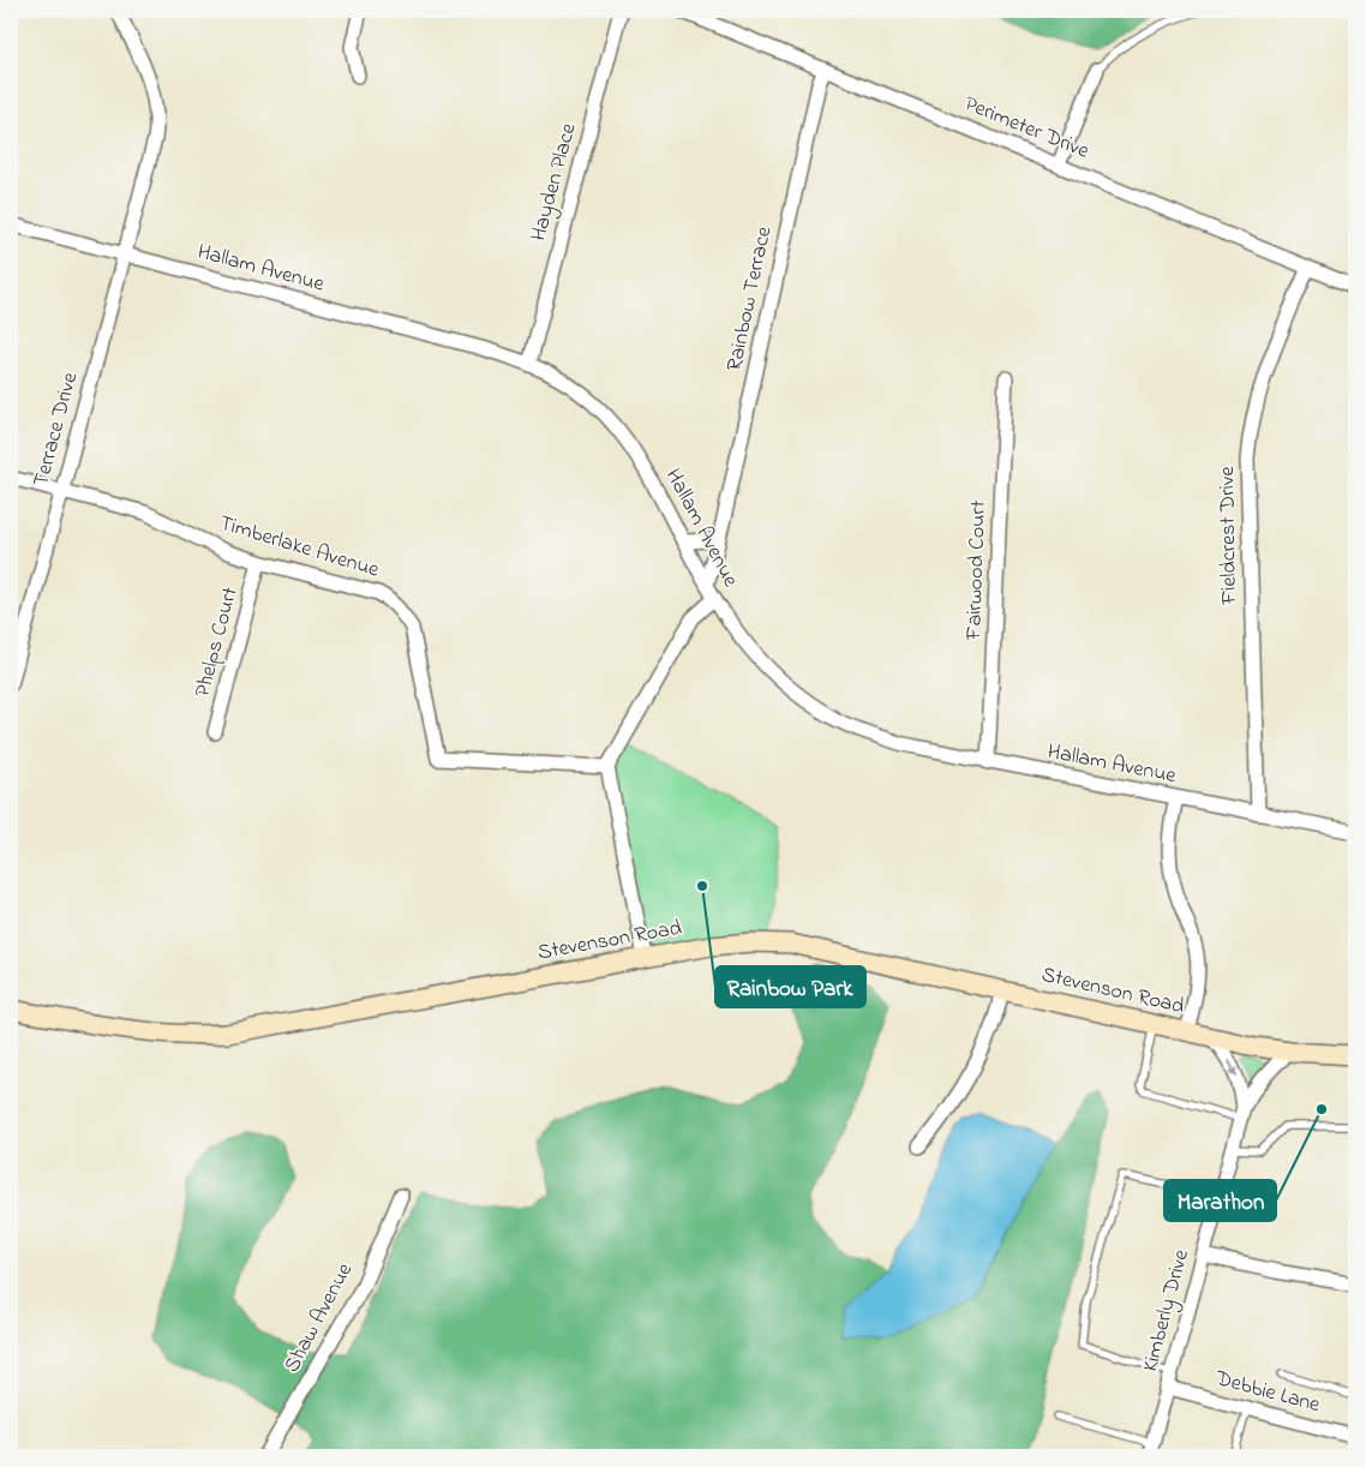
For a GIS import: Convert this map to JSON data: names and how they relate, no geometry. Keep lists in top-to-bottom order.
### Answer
{
  "streets": {
    "main road": ["Stevenson Road"],
    "street": [
      "Perimeter Drive",
      "Hayden Place",
      "Hallam Avenue",
      "Rainbow Terrace",
      "Terrace Drive",
      "Fieldcrest Drive",
      "Timberlake Avenue",
      "Fairwood Court",
      "Phelps Court",
      "Kimberly Drive",
      "Shaw Avenue",
      "Debbie Lane"
    ]
  },
  "crossings": [
    ["Perimeter Drive", "Rainbow Terrace"],
    ["Perimeter Drive", "Fieldcrest Drive"],
    ["Hayden Place", "Hallam Avenue"],
    ["Hallam Avenue", "Rainbow Terrace"],
    ["Hallam Avenue", "Terrace Drive"],
    ["Hallam Avenue", "Fieldcrest Drive"],
    ["Hallam Avenue", "Fairwood Court"],
    ["Terrace Drive", "Timberlake Avenue"],
    ["Timberlake Avenue", "Phelps Court"],
    ["Stevenson Road", "Kimberly Drive"],
    ["Kimberly Drive", "Debbie Lane"]
  ],
  "places": ["Rainbow Park", "Marathon"]
}
